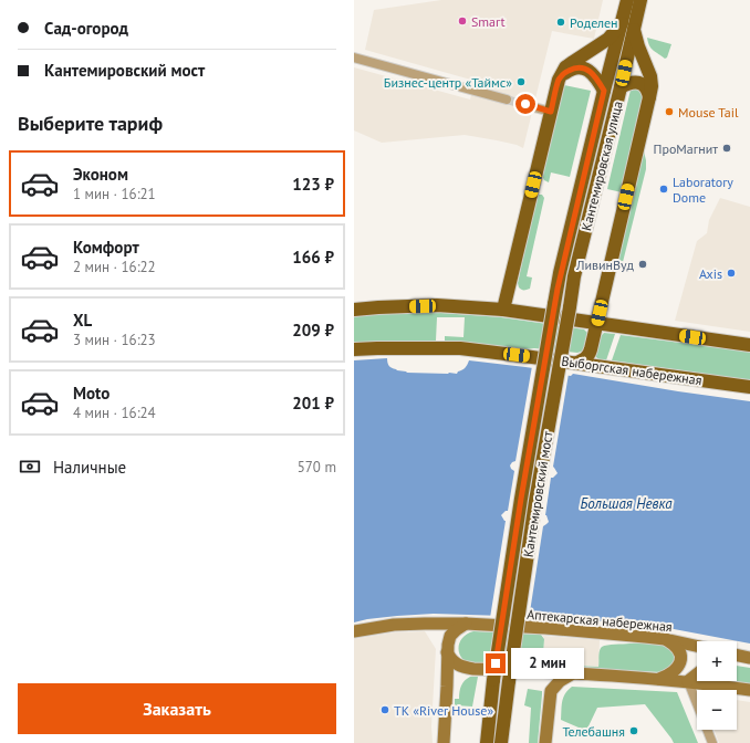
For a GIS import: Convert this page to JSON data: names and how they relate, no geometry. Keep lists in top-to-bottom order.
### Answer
{
  "streets": {
    "main road": ["Кантемировская улица", "Выборгская набережная", "Кантемировский мост"],
    "street": ["Аптекарская набережная"]
  },
  "crossings": [
    ["Кантемировская улица", "Кантемировский мост"]
  ],
  "water": ["Большая Невка"],
  "places": [
    "Smart",
    "Роделен",
    "Бизнес-центр «Таймс»",
    "Mouse Tail",
    "ПроМагнит",
    "Laboratory Dome",
    "ЛивинВуд",
    "Axis",
    "ТК «River House»",
    "Телебашня"
  ],
  "page": {
    "banner": ["Сад-огород", "Кантемировский мост"],
    "heading": "Выберите тариф",
    "list": [
      {
        "name": "Эконом",
        "note": "1 мин · 16:21",
        "value": "123 ₽"
      },
      {
        "name": "Комфорт",
        "note": "2 мин · 16:22",
        "value": "166 ₽"
      },
      {
        "name": "XL",
        "note": "3 мин · 16:23",
        "value": "209 ₽"
      },
      {
        "name": "Moto",
        "note": "4 мин · 16:24",
        "value": "201 ₽"
      }
    ],
    "pay": ["Наличные", "570 m"],
    "map_buttons": ["+", "−"],
    "bubble": "2 мин",
    "buttons": "Заказать"
  }
}
